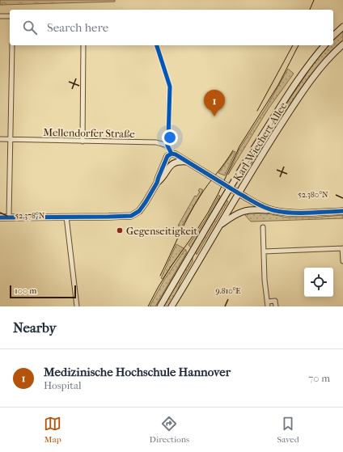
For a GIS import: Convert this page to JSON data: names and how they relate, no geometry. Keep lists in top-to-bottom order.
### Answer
{
  "streets": {
    "main road": ["Karl-Wiechert-Allee"],
    "street": ["Mellendorfer Straße"]
  },
  "places": ["Gegenseitigkeit"],
  "scale_bar": "100 m",
  "page": {
    "search": "Search here",
    "pins": "1",
    "scale": "100 m",
    "heading": "Nearby",
    "list": [
      {
        "mark": "1",
        "name": "Medizinische Hochschule Hannover",
        "note": "Hospital",
        "value": "70 m"
      }
    ],
    "nav": ["Map", "Directions", "Saved"]
  },
  "coordinates": ["52.380°N", "52.378°N", "9.810°E"]
}
